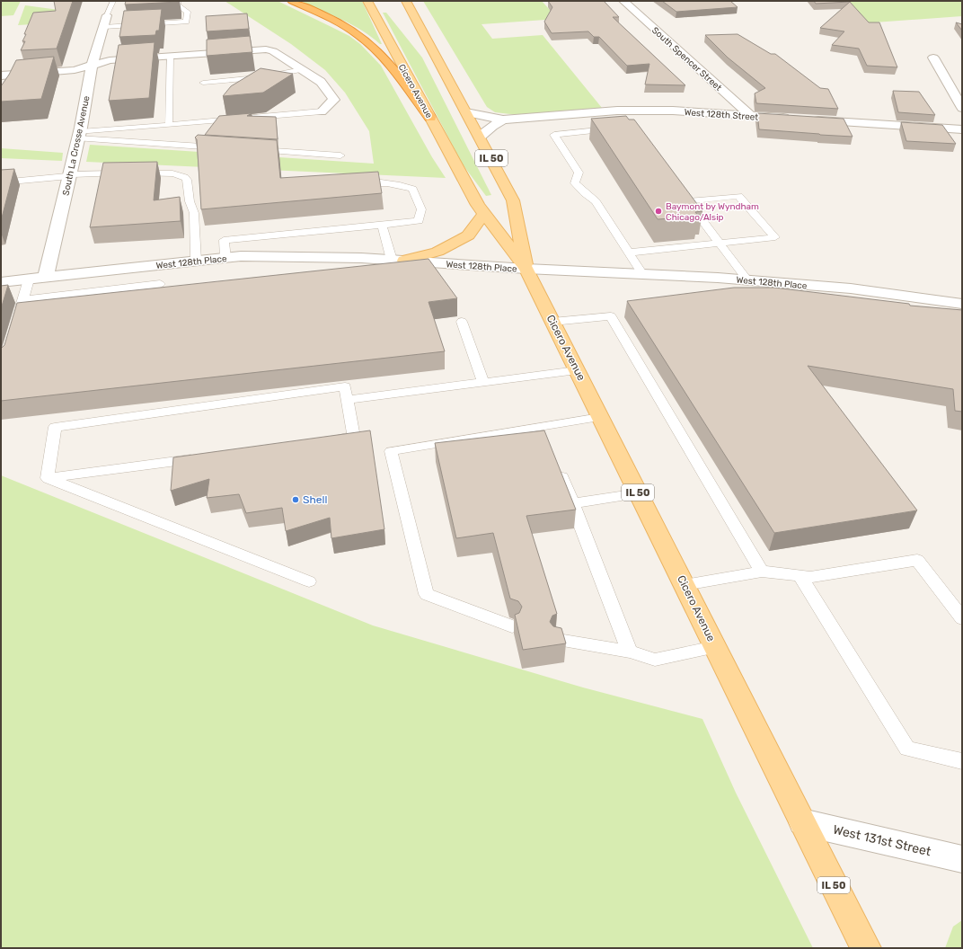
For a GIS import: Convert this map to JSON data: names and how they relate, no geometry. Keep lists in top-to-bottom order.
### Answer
{
  "streets": {
    "main road": ["Cicero Avenue", "IL 50"],
    "street": [
      "South Spencer Street",
      "West 128th Street",
      "South La Crosse Avenue",
      "West 128th Place",
      "West 131st Street"
    ]
  },
  "crossings": [
    ["South Spencer Street", "West 128th Street"],
    ["Cicero Avenue", "West 128th Street"],
    ["Cicero Avenue", "West 128th Place"],
    ["Cicero Avenue", "West 131st Street"],
    ["South La Crosse Avenue", "West 128th Place"]
  ],
  "places": ["Baymont by Wyndham Chicago/Alsip", "Shell"]
}
